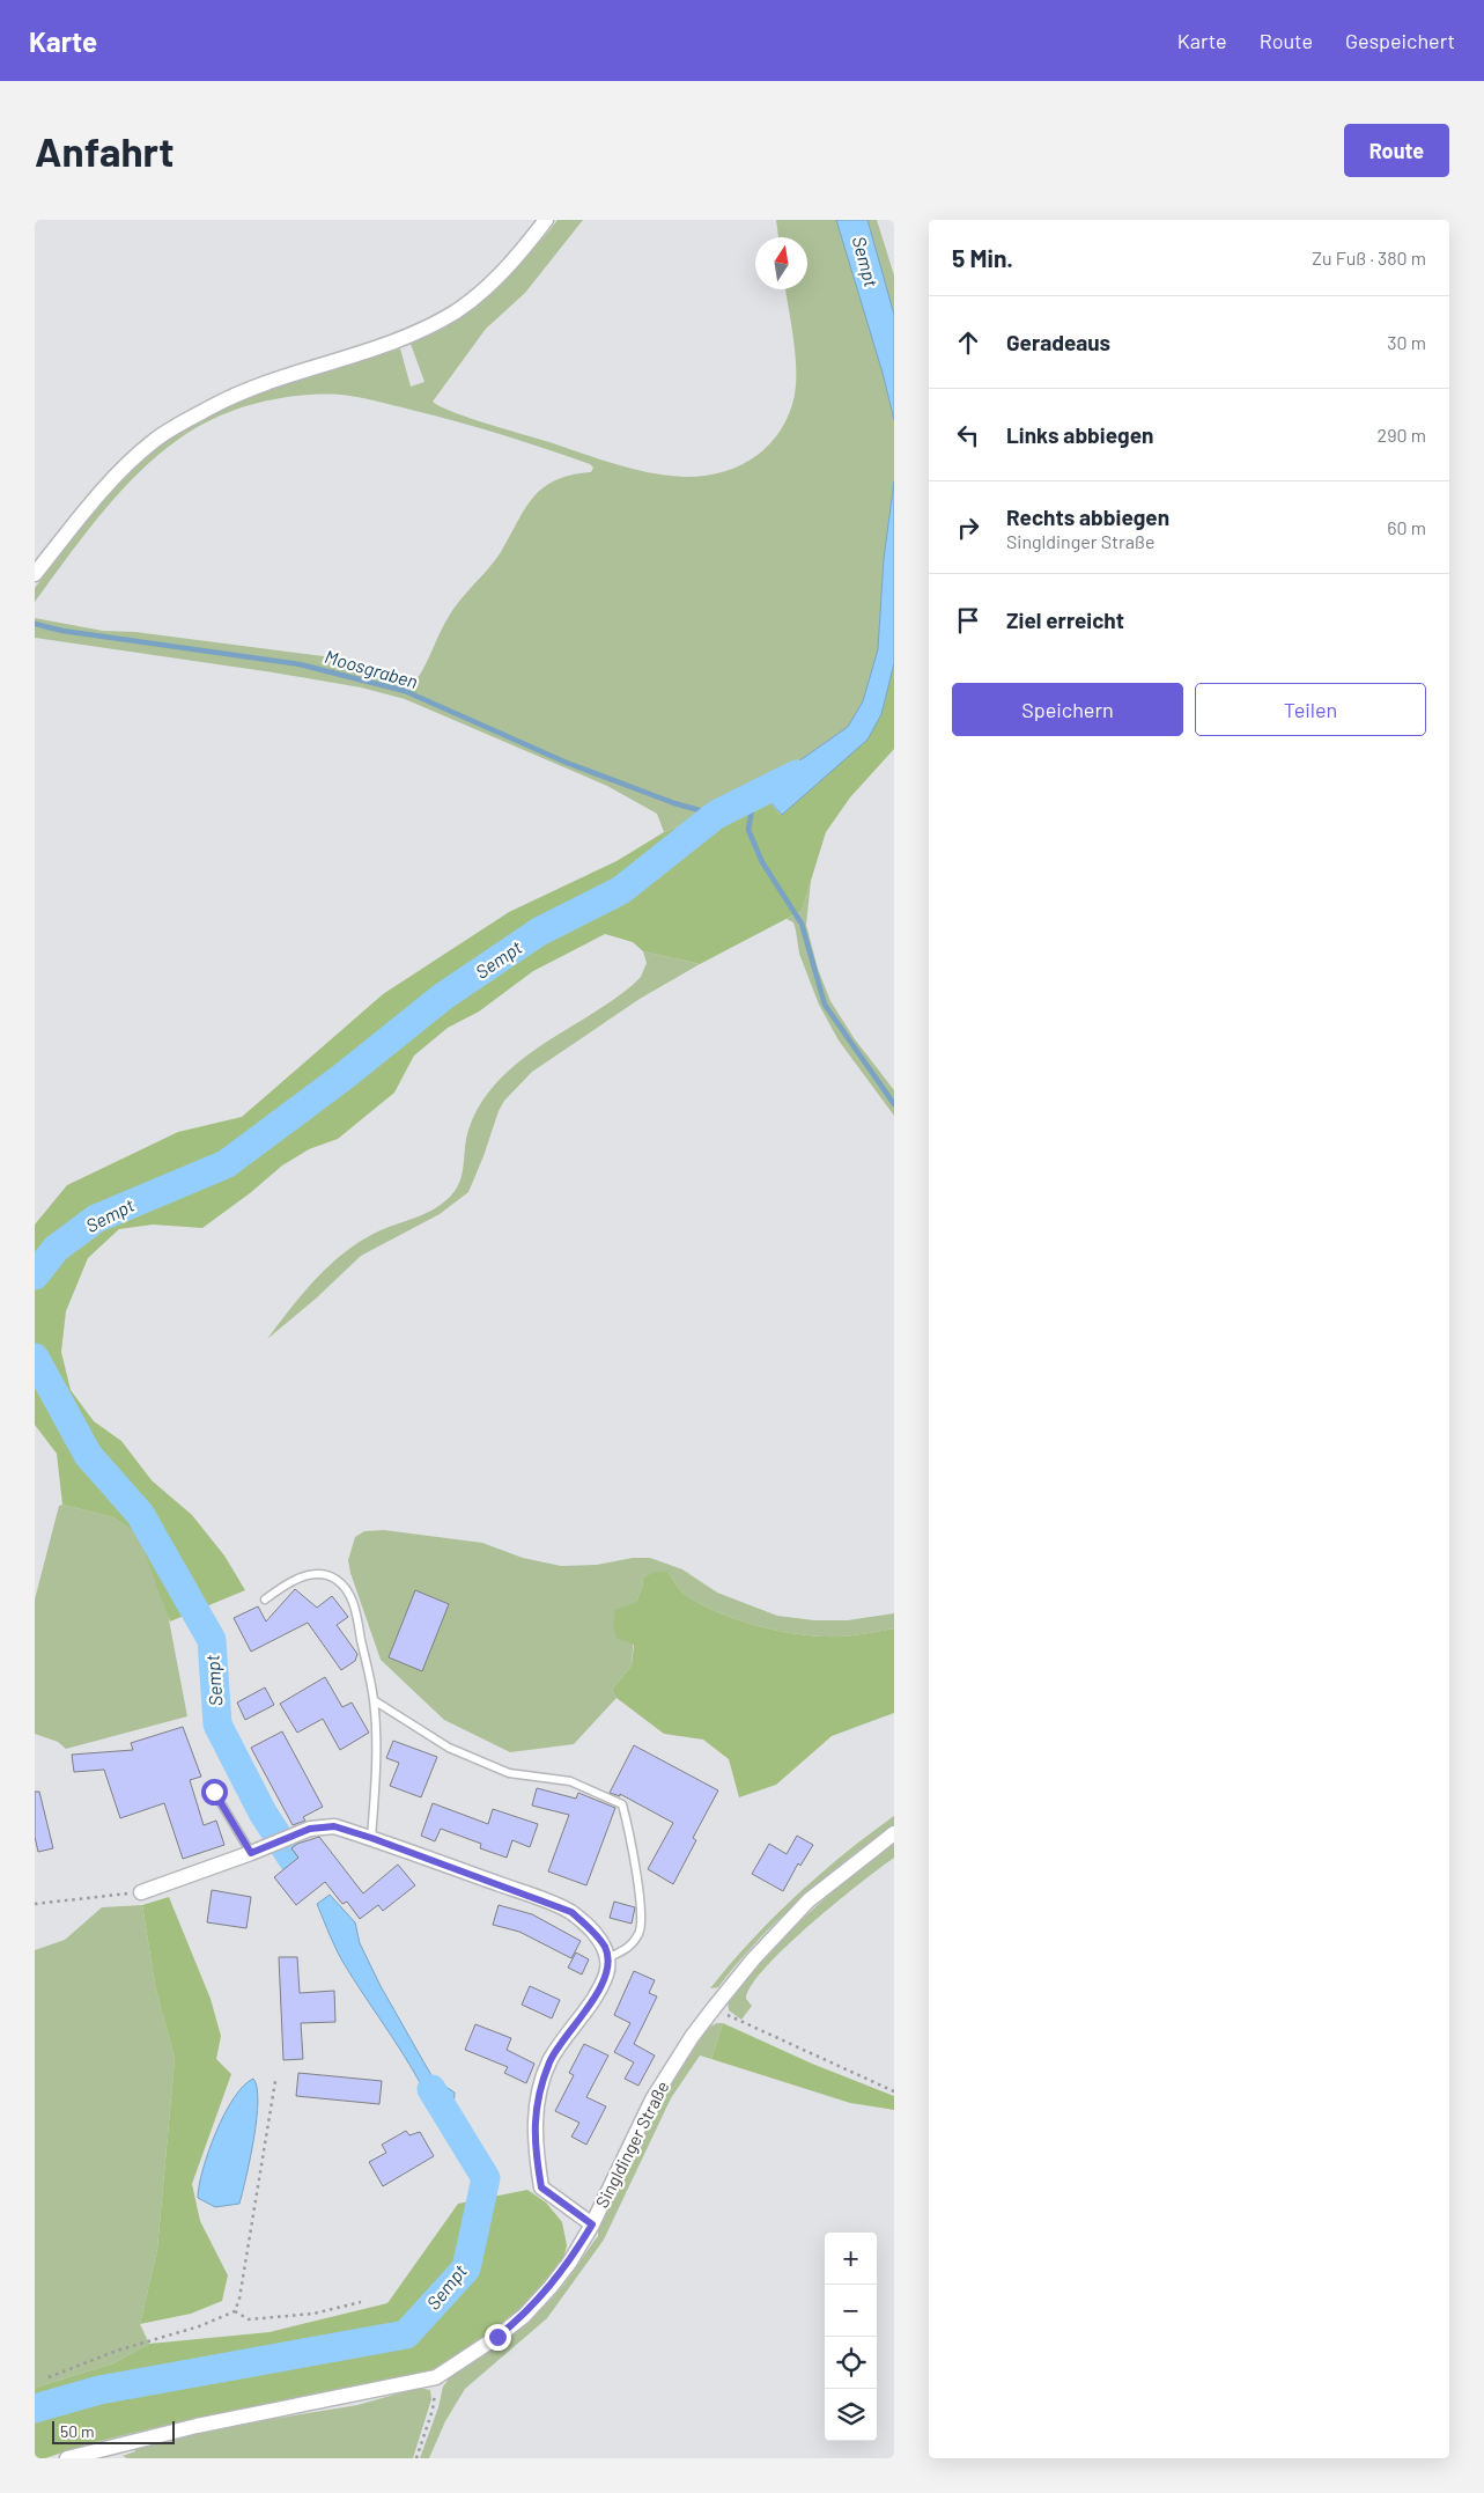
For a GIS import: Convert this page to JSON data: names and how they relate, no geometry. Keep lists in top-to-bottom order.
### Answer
{
  "streets": {
    "street": ["Singldinger Straße"]
  },
  "water": ["Sempt", "Moosgraben"],
  "scale_bar": "50 m",
  "north": "top",
  "page": {
    "header": "Karte",
    "nav": ["Karte", "Route", "Gespeichert"],
    "buttons": [
      "Route",
      ["Speichern", "Teilen"]
    ],
    "title": "Anfahrt",
    "heading": ["5 Min.", "Zu Fuß · 380 m"],
    "list": [
      ["Geradeaus", "30 m"],
      ["Links abbiegen", "290 m"],
      ["Rechts abbiegen", "Singldinger Straße", "60 m"],
      "Ziel erreicht"
    ],
    "map_buttons": ["+", "−"],
    "scale": "50 m"
  }
}
